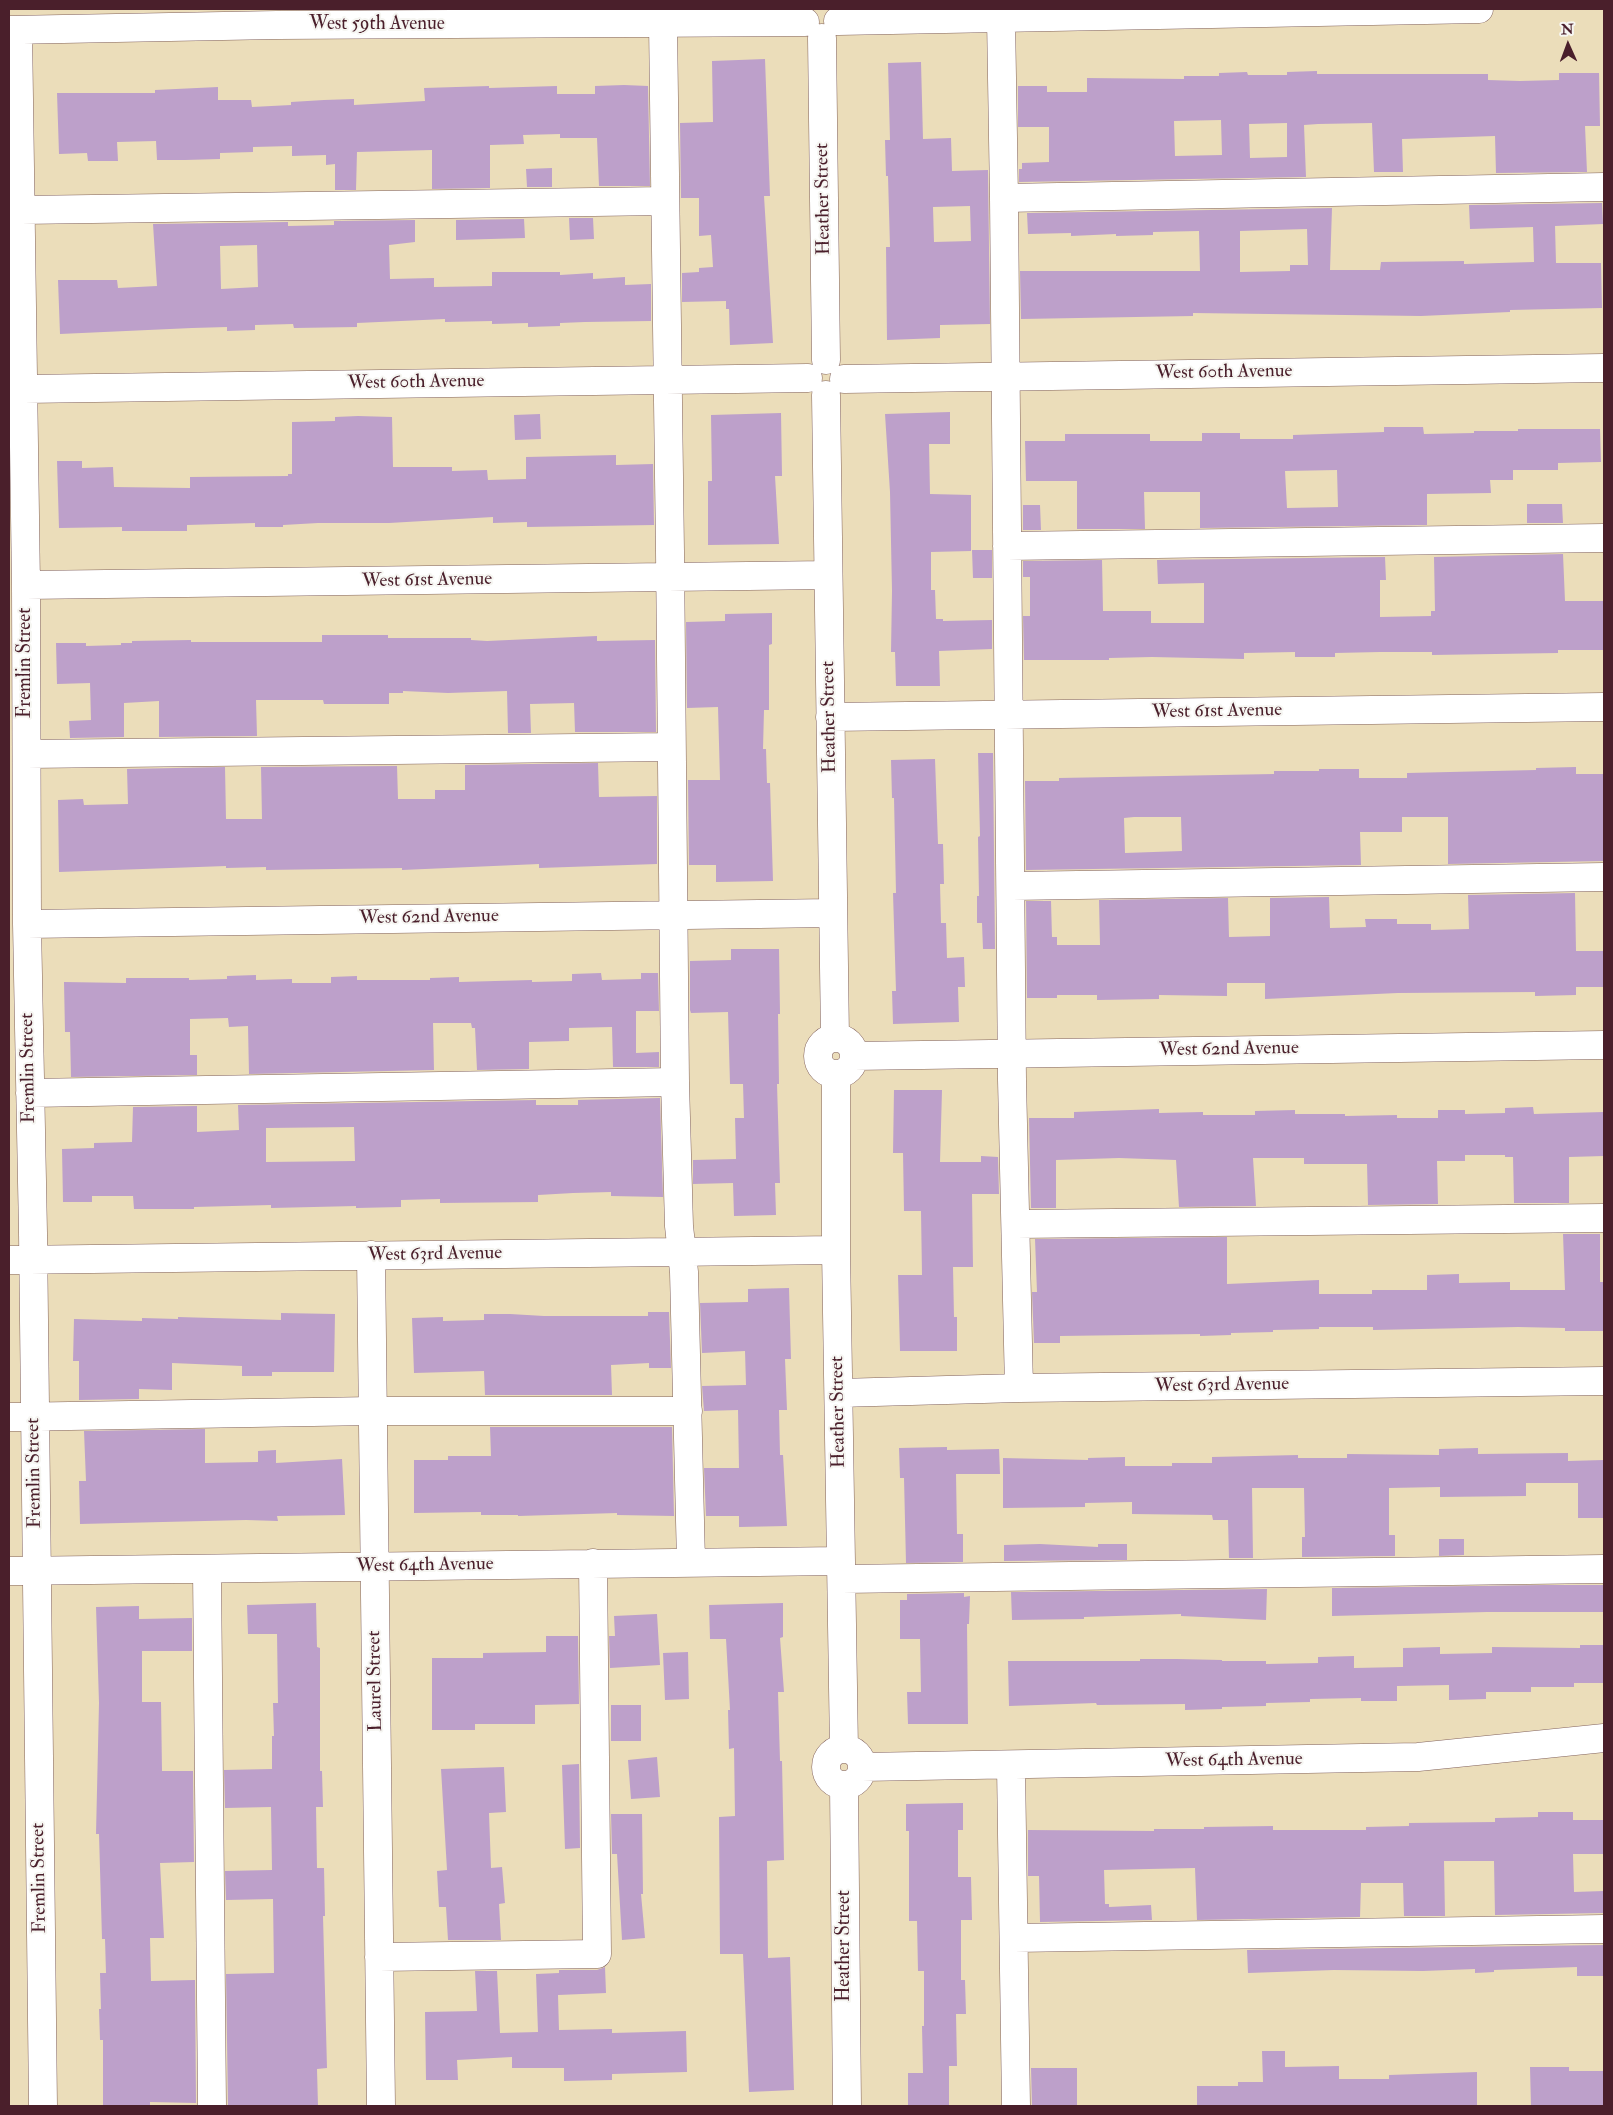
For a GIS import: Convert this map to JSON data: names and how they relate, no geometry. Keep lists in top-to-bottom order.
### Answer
{
  "streets": {
    "street": [
      "West 59th Avenue",
      "Heather Street",
      "West 60th Avenue",
      "West 61st Avenue",
      "Fremlin Street",
      "West 62nd Avenue",
      "West 63rd Avenue",
      "West 64th Avenue",
      "Laurel Street"
    ]
  },
  "crossings": [
    ["West 59th Avenue", "Heather Street"],
    ["West 59th Avenue", "Fremlin Street"],
    ["Heather Street", "West 60th Avenue"],
    ["Heather Street", "West 61st Avenue"],
    ["Heather Street", "West 62nd Avenue"],
    ["Heather Street", "West 63rd Avenue"],
    ["Heather Street", "West 64th Avenue"],
    ["West 60th Avenue", "Fremlin Street"],
    ["West 61st Avenue", "Fremlin Street"],
    ["Fremlin Street", "West 62nd Avenue"],
    ["Fremlin Street", "West 63rd Avenue"],
    ["Fremlin Street", "West 64th Avenue"],
    ["West 63rd Avenue", "Laurel Street"],
    ["West 64th Avenue", "Laurel Street"]
  ],
  "north": "top"
}
